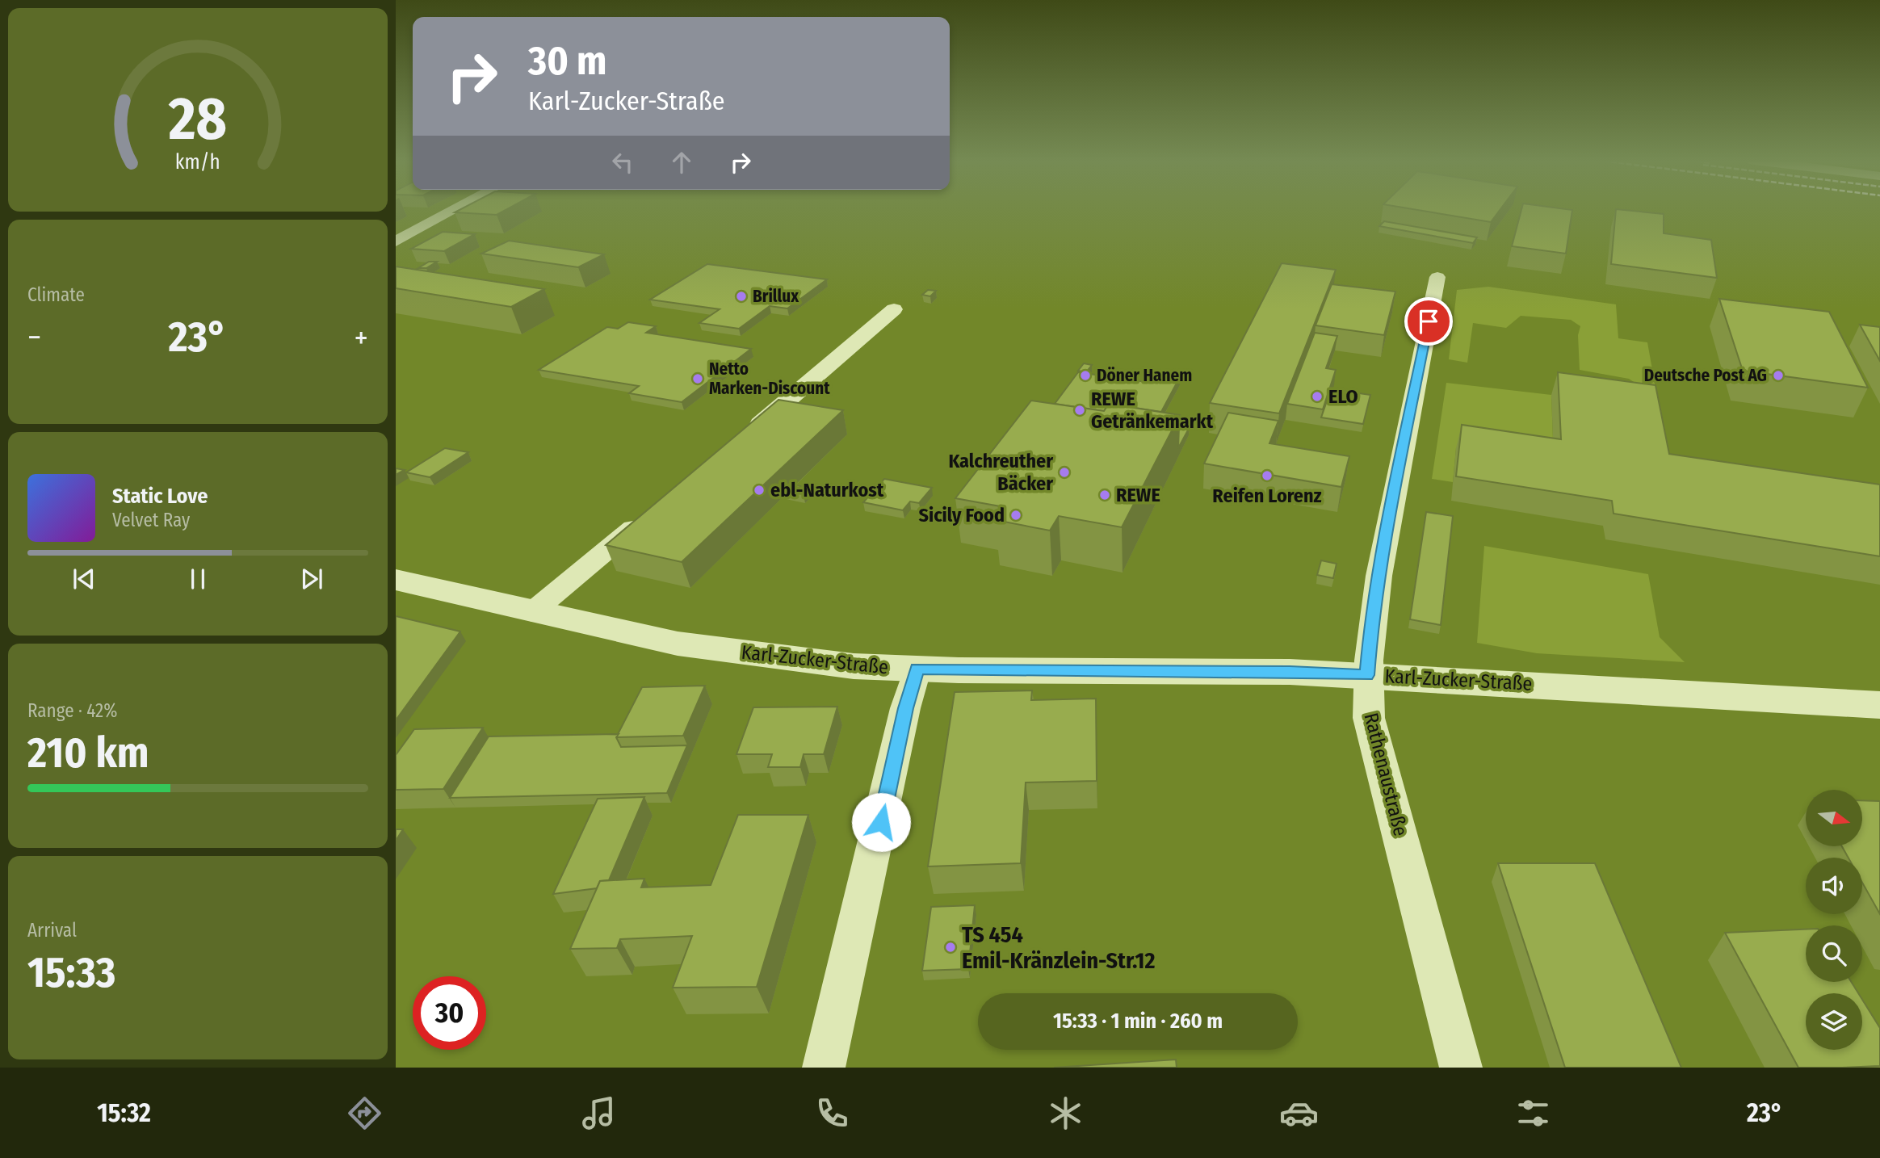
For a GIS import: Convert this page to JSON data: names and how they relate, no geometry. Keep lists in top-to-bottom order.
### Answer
{
  "streets": {
    "street": ["Karl-Zucker-Straße", "Rathenaustraße"]
  },
  "crossings": [
    ["Karl-Zucker-Straße", "Rathenaustraße"]
  ],
  "places": [
    "Brillux",
    "Döner Hanem",
    "Deutsche Post AG",
    "Netto Marken-Discount",
    "ELO",
    "REWE Getränkemarkt",
    "Kalchreuther Bäcker",
    "Reifen Lorenz",
    "ebl-Naturkost",
    "REWE",
    "Sicily Food",
    "TS 454 Emil-Kränzlein-Str.12"
  ],
  "north": "right",
  "page": {
    "turn": ["30 m", "Karl-Zucker-Straße"],
    "tile": [
      "Climate",
      ["Range · 42%", "210 km"],
      ["Arrival", "15:33"]
    ],
    "heat": ["−", "23°", "+"],
    "song": ["Static Love", "Velvet Ray"],
    "limit": "30",
    "trip": "15:33 · 1 min · 260 m",
    "tabs": ["15:32", "23°"],
    "gauge": ["28", "km/h"]
  }
}
